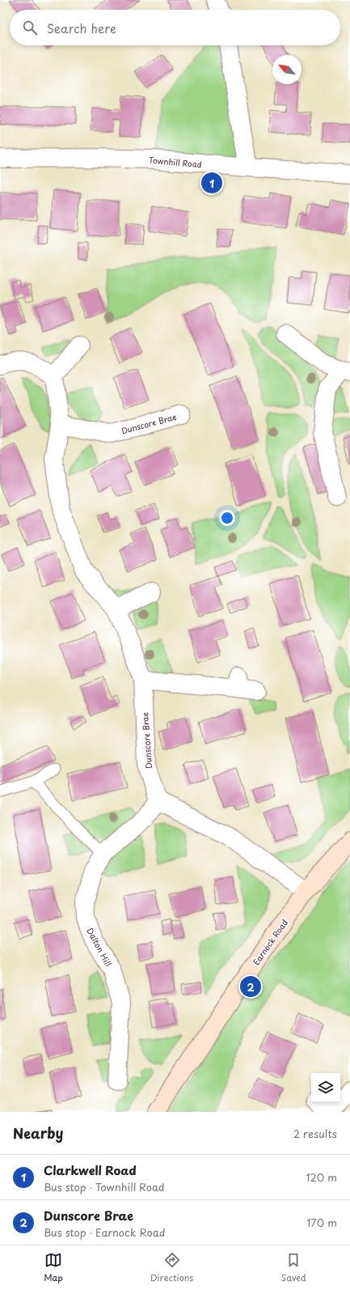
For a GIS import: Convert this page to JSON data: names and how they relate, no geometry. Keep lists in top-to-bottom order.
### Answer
{
  "streets": {
    "street": [
      "Townhill Road",
      "Dunscore Brae",
      "Earnock Road",
      "Dalton Hill"
    ]
  },
  "crossings": [
    ["Dunscore Brae", "Dalton Hill"]
  ],
  "north": "top left",
  "page": {
    "search": "Search here",
    "pins": ["1", "2"],
    "heading": ["Nearby", "2 results"],
    "list": [
      {
        "mark": "1",
        "name": "Clarkwell Road",
        "note": "Bus stop · Townhill Road",
        "value": "120 m"
      },
      {
        "mark": "2",
        "name": "Dunscore Brae",
        "note": "Bus stop · Earnock Road",
        "value": "170 m"
      }
    ],
    "nav": ["Map", "Directions", "Saved"]
  }
}
